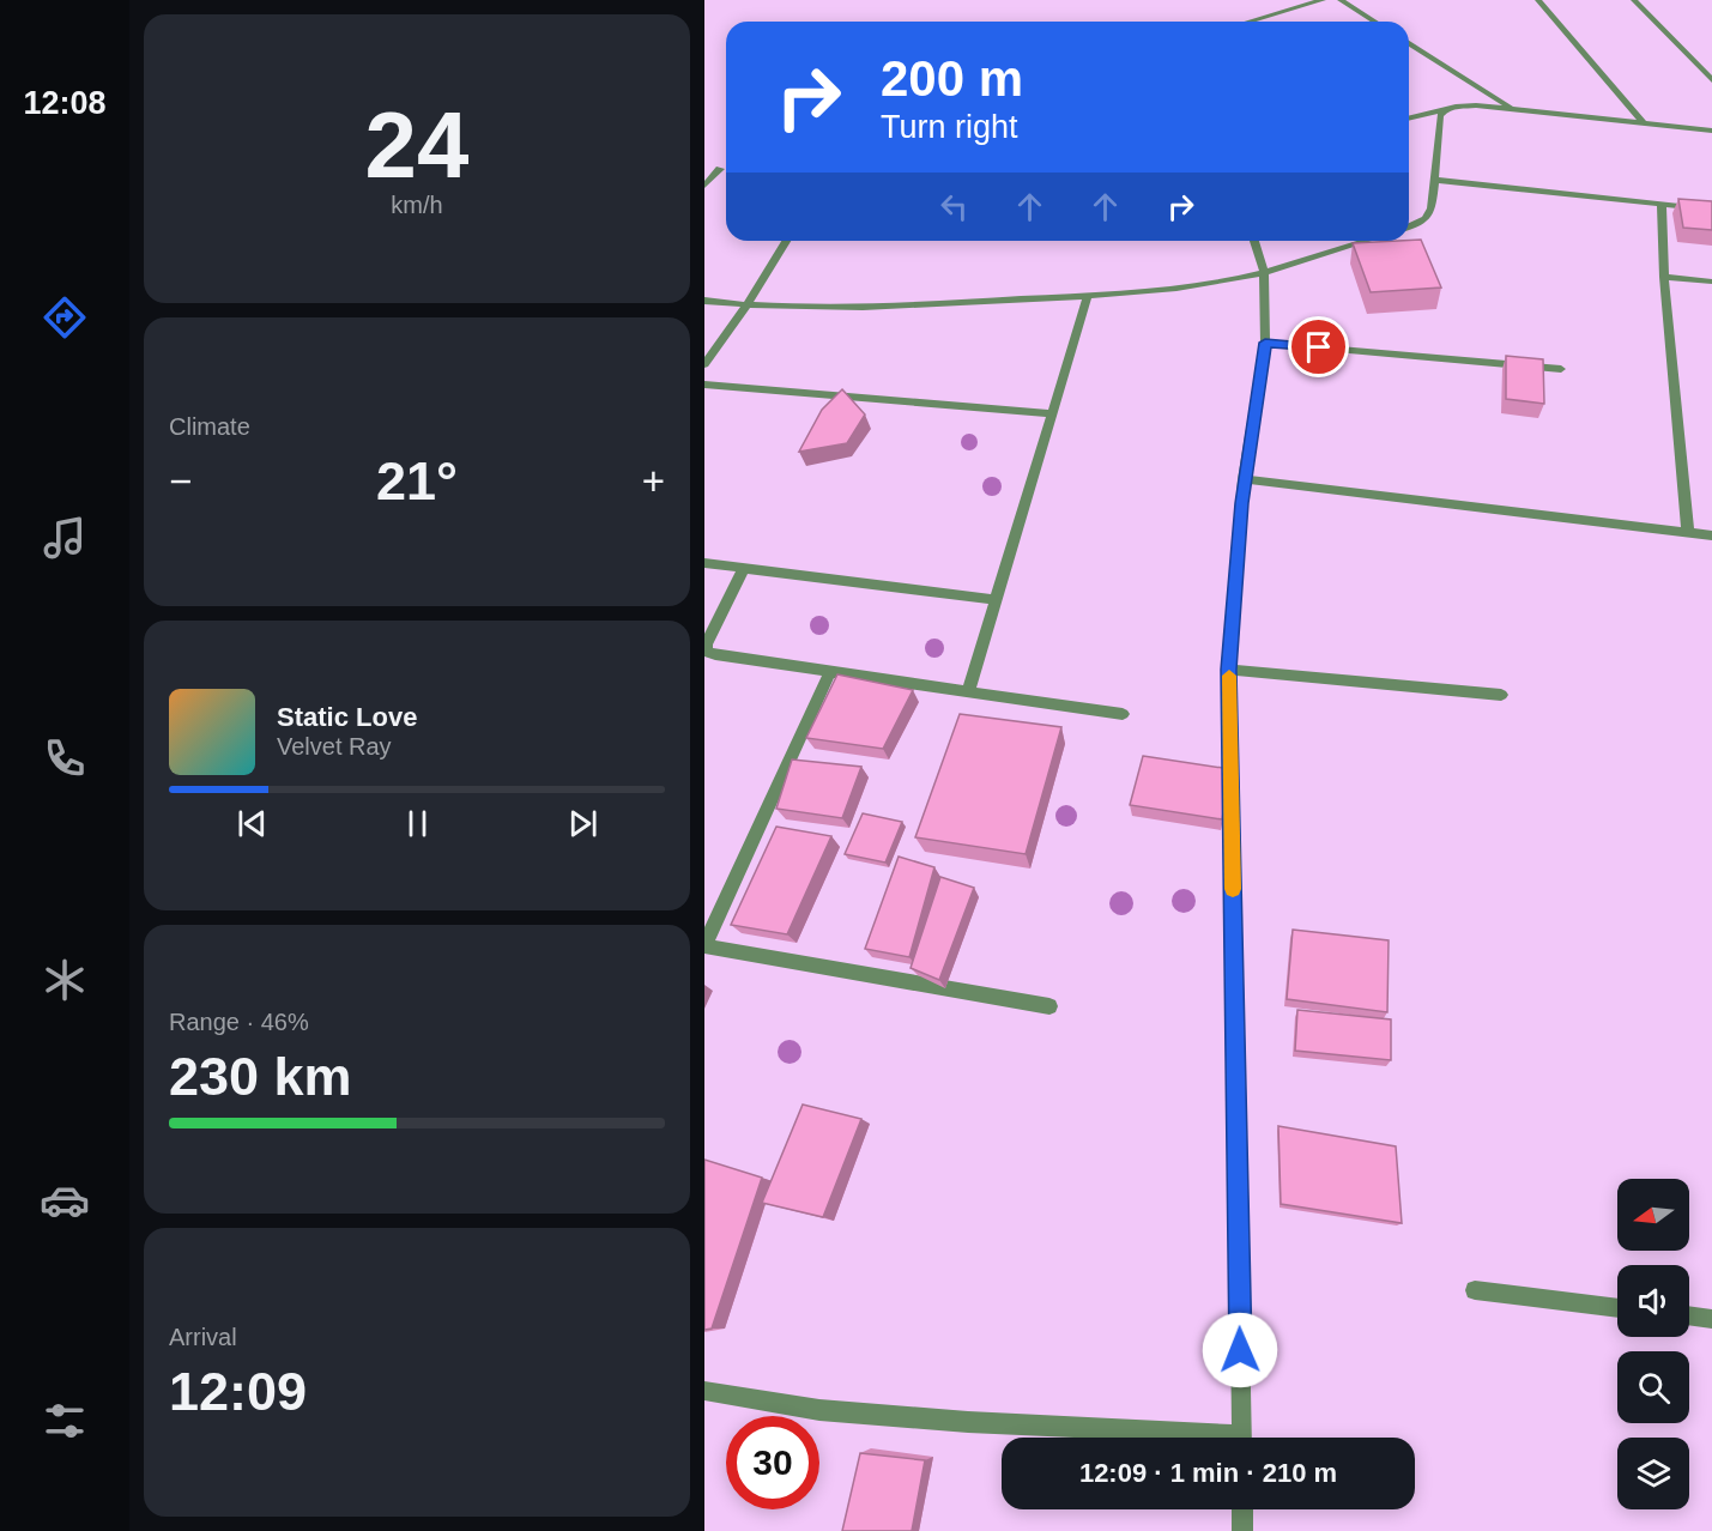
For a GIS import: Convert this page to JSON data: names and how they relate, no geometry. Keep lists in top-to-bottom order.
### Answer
{
  "north": "left",
  "page": {
    "tabs": "12:08",
    "tile": [
      ["24", "km/h"],
      "Climate",
      ["Range · 46%", "230 km"],
      ["Arrival", "12:09"]
    ],
    "turn": ["200 m", "Turn right"],
    "heat": ["−", "21°", "+"],
    "song": ["Static Love", "Velvet Ray"],
    "limit": "30",
    "trip": "12:09 · 1 min · 210 m"
  }
}
